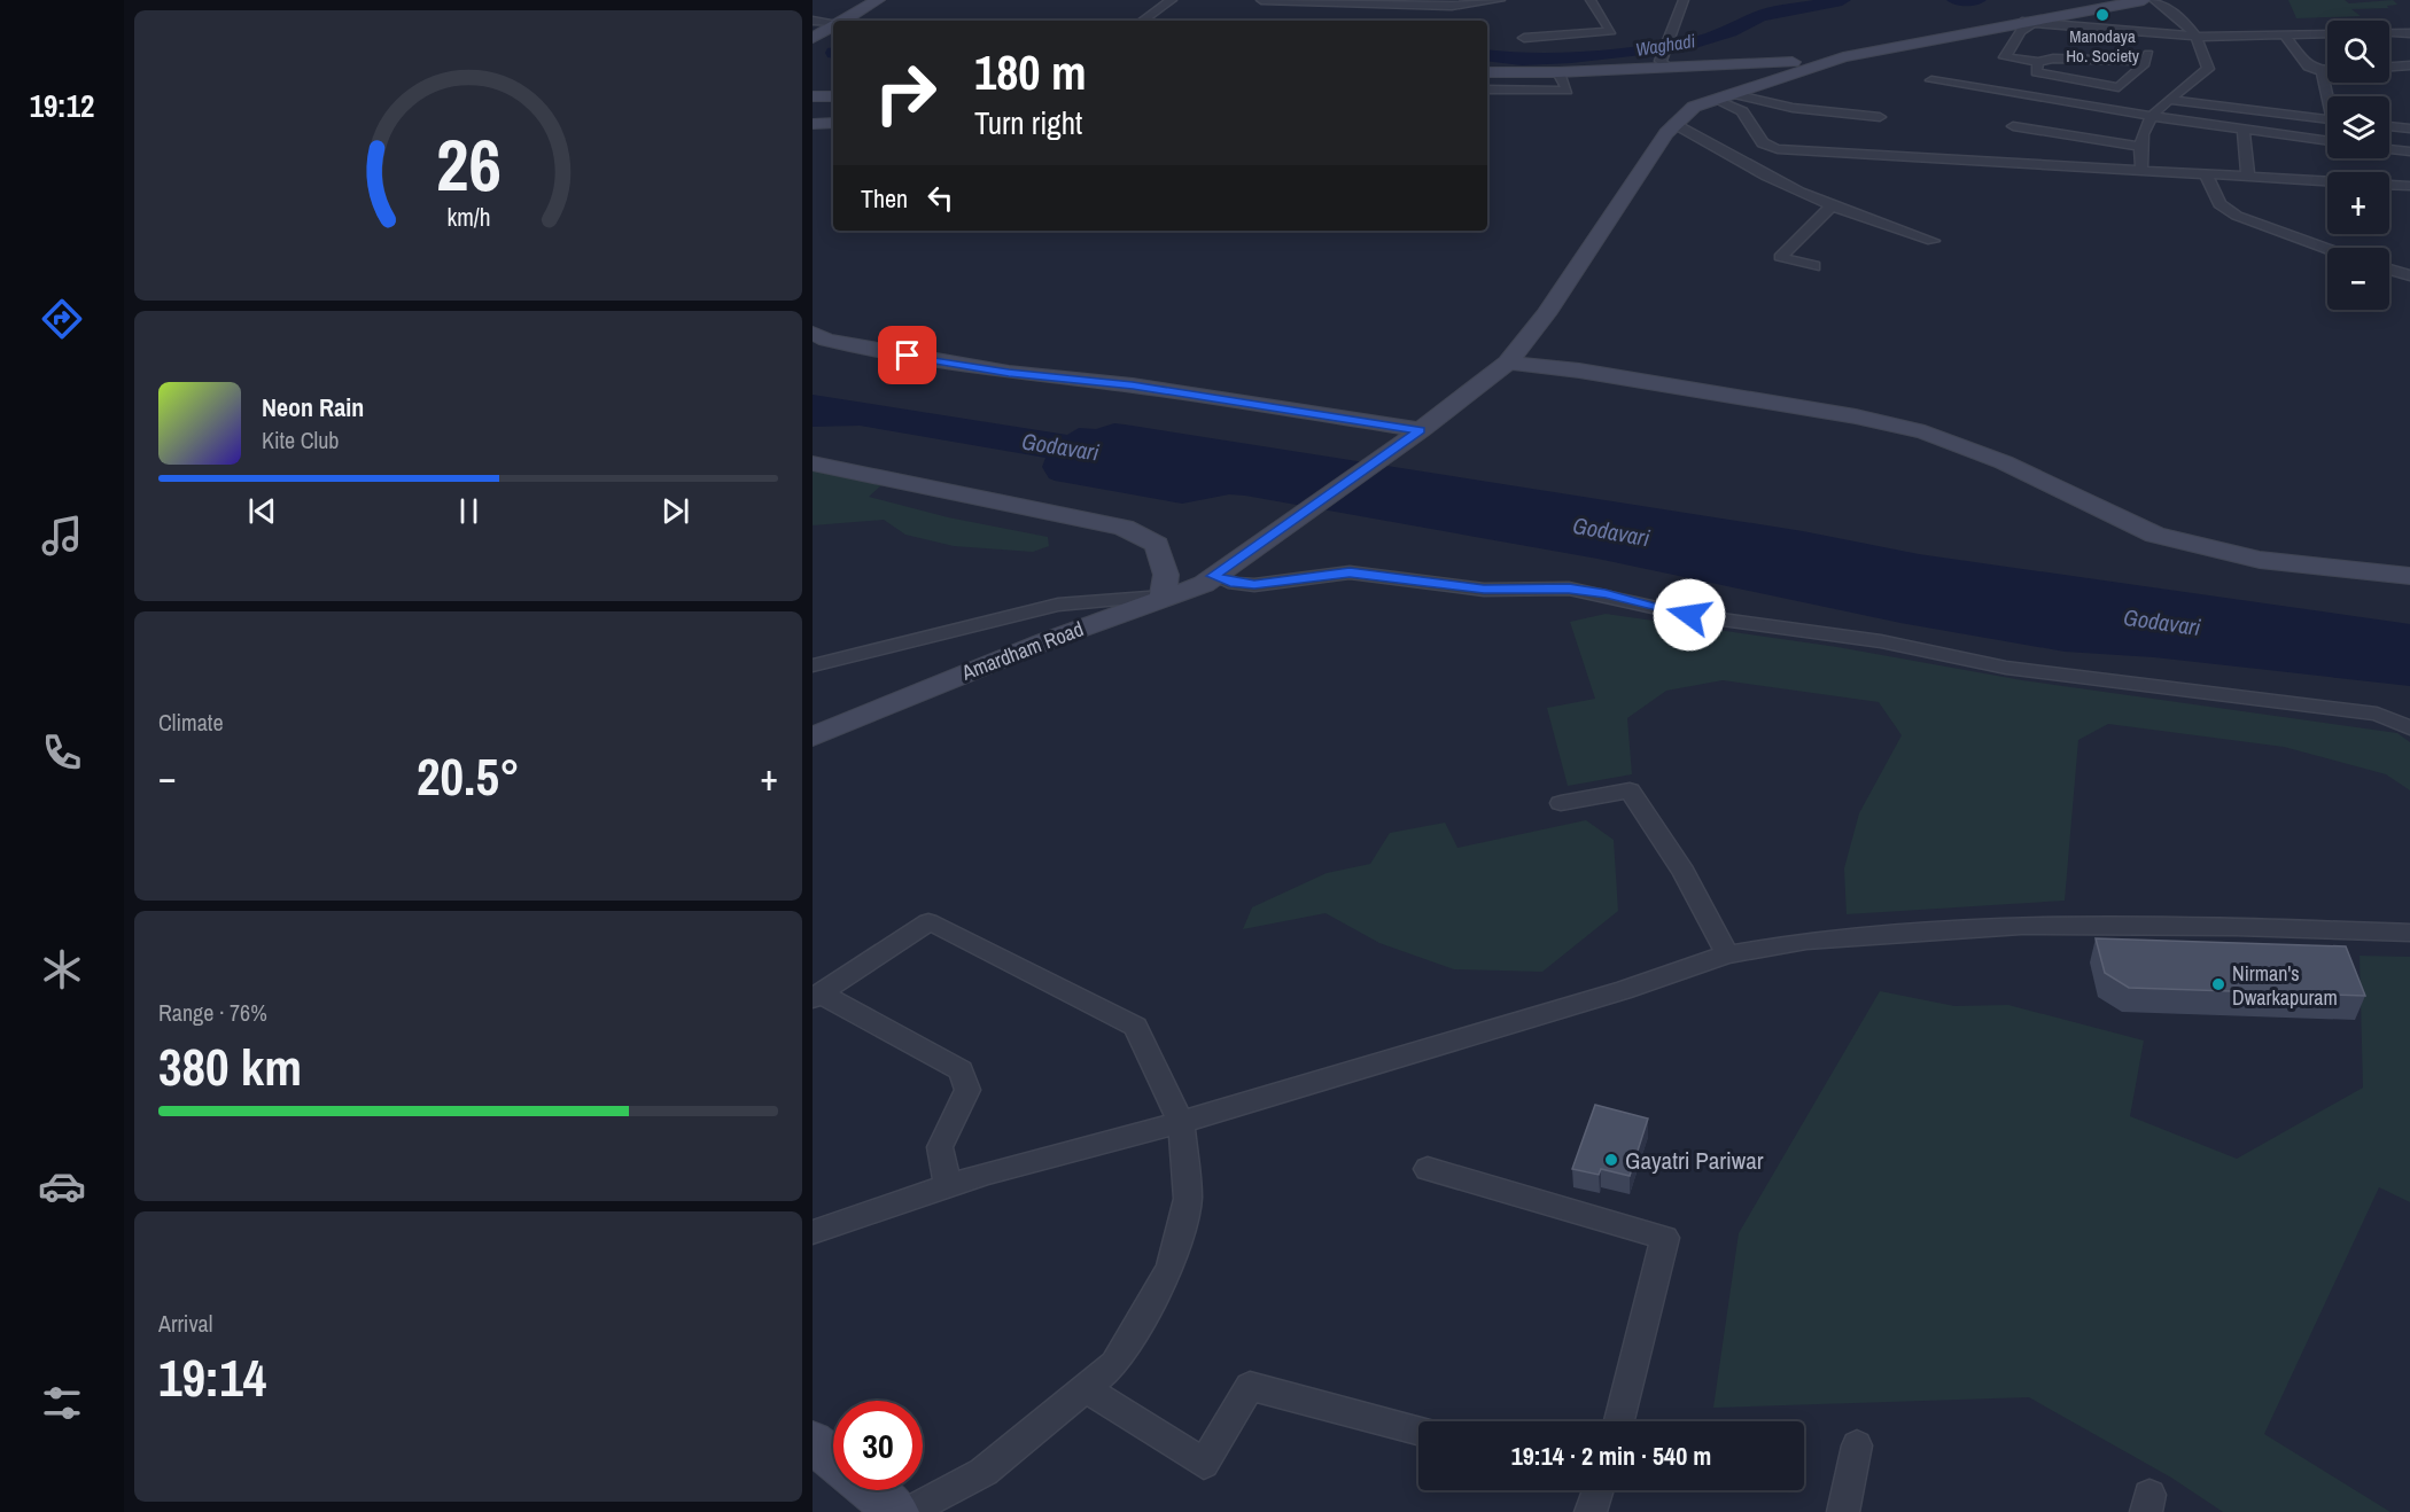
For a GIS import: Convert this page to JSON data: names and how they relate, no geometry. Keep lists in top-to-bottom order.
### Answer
{
  "streets": {
    "street": ["Amardham Road"]
  },
  "water": ["Waghadi", "Godavari"],
  "places": ["Manodaya Ho. Society", "Nirman's Dwarkapuram", "Gayatri Pariwar"],
  "page": {
    "tabs": "19:12",
    "map_buttons": ["+", "−"],
    "turn": ["180 m", "Turn right"],
    "then": "Then",
    "song": ["Neon Rain", "Kite Club"],
    "tile": [
      "Climate",
      ["Range · 76%", "380 km"],
      ["Arrival", "19:14"]
    ],
    "heat": ["−", "20.5°", "+"],
    "limit": "30",
    "trip": "19:14 · 2 min · 540 m",
    "gauge": ["26", "km/h"]
  }
}
